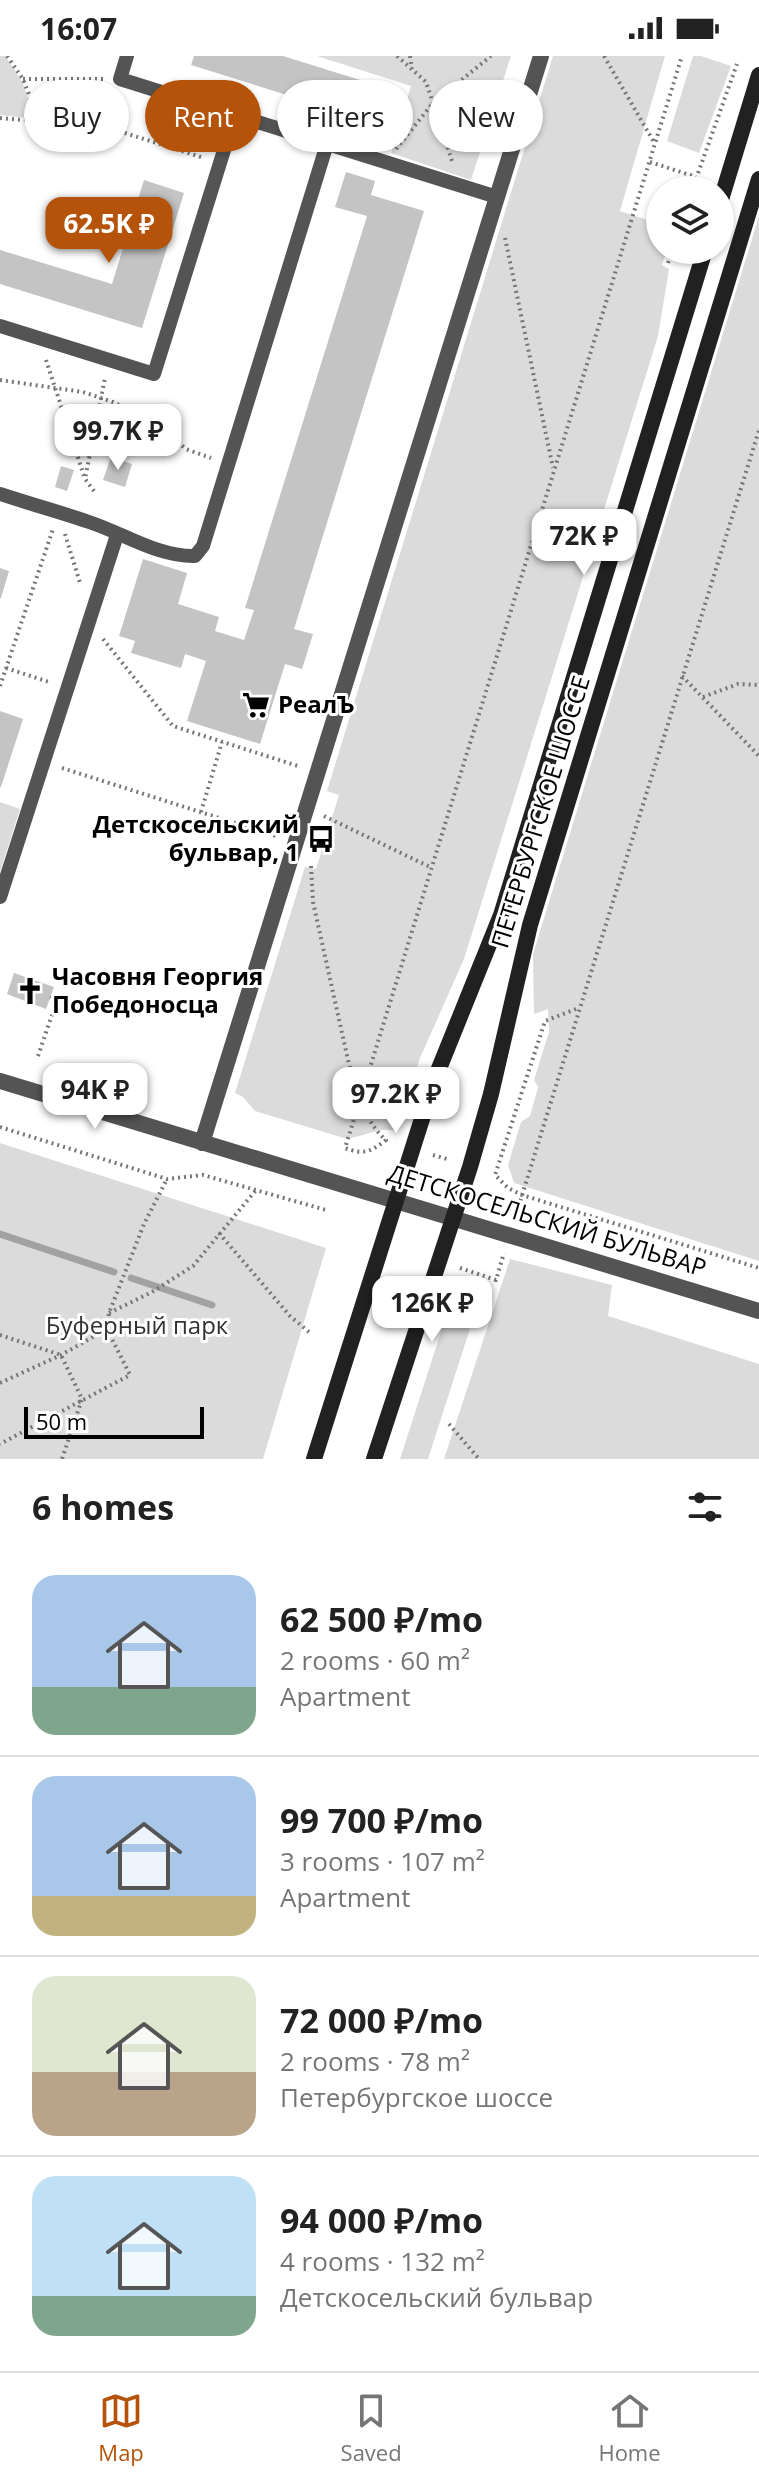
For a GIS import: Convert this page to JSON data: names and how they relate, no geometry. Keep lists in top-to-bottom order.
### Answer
{
  "streets": {
    "main road": ["ПЕТЕРБУРГСКОЕ ШОССЕ"],
    "street": ["ДЕТСКОСЕЛЬСКИЙ БУЛЬВАР"]
  },
  "crossings": [
    ["ПЕТЕРБУРГСКОЕ ШОССЕ", "ДЕТСКОСЕЛЬСКИЙ БУЛЬВАР"]
  ],
  "parks": ["Буферный парк"],
  "places": {
    "supermarket": ["РеалЪ"],
    "bus stop": ["Детскосельский бульвар, 1"],
    "church": ["Часовня Георгия Победоносца"]
  },
  "scale_bar": "50 m",
  "page": {
    "status": "16:07",
    "chip": [
      "Buy",
      "Rent",
      "Filters",
      "New"
    ],
    "price": [
      "62.5K ₽",
      "99.7K ₽",
      "72K ₽",
      "94K ₽",
      "97.2K ₽",
      "126K ₽"
    ],
    "scale": "50 m",
    "heading": "6 homes",
    "list": [
      {
        "name": "62 500 ₽/mo",
        "note": "2 rooms · 60 m² · Apartment"
      },
      {
        "name": "99 700 ₽/mo",
        "note": "3 rooms · 107 m² · Apartment"
      },
      {
        "name": "72 000 ₽/mo",
        "note": "2 rooms · 78 m² · Петербургское шоссе"
      },
      {
        "name": "94 000 ₽/mo",
        "note": "4 rooms · 132 m² · Детскосельский бульвар"
      }
    ],
    "tabs": ["Map", "Saved", "Home"]
  }
}
